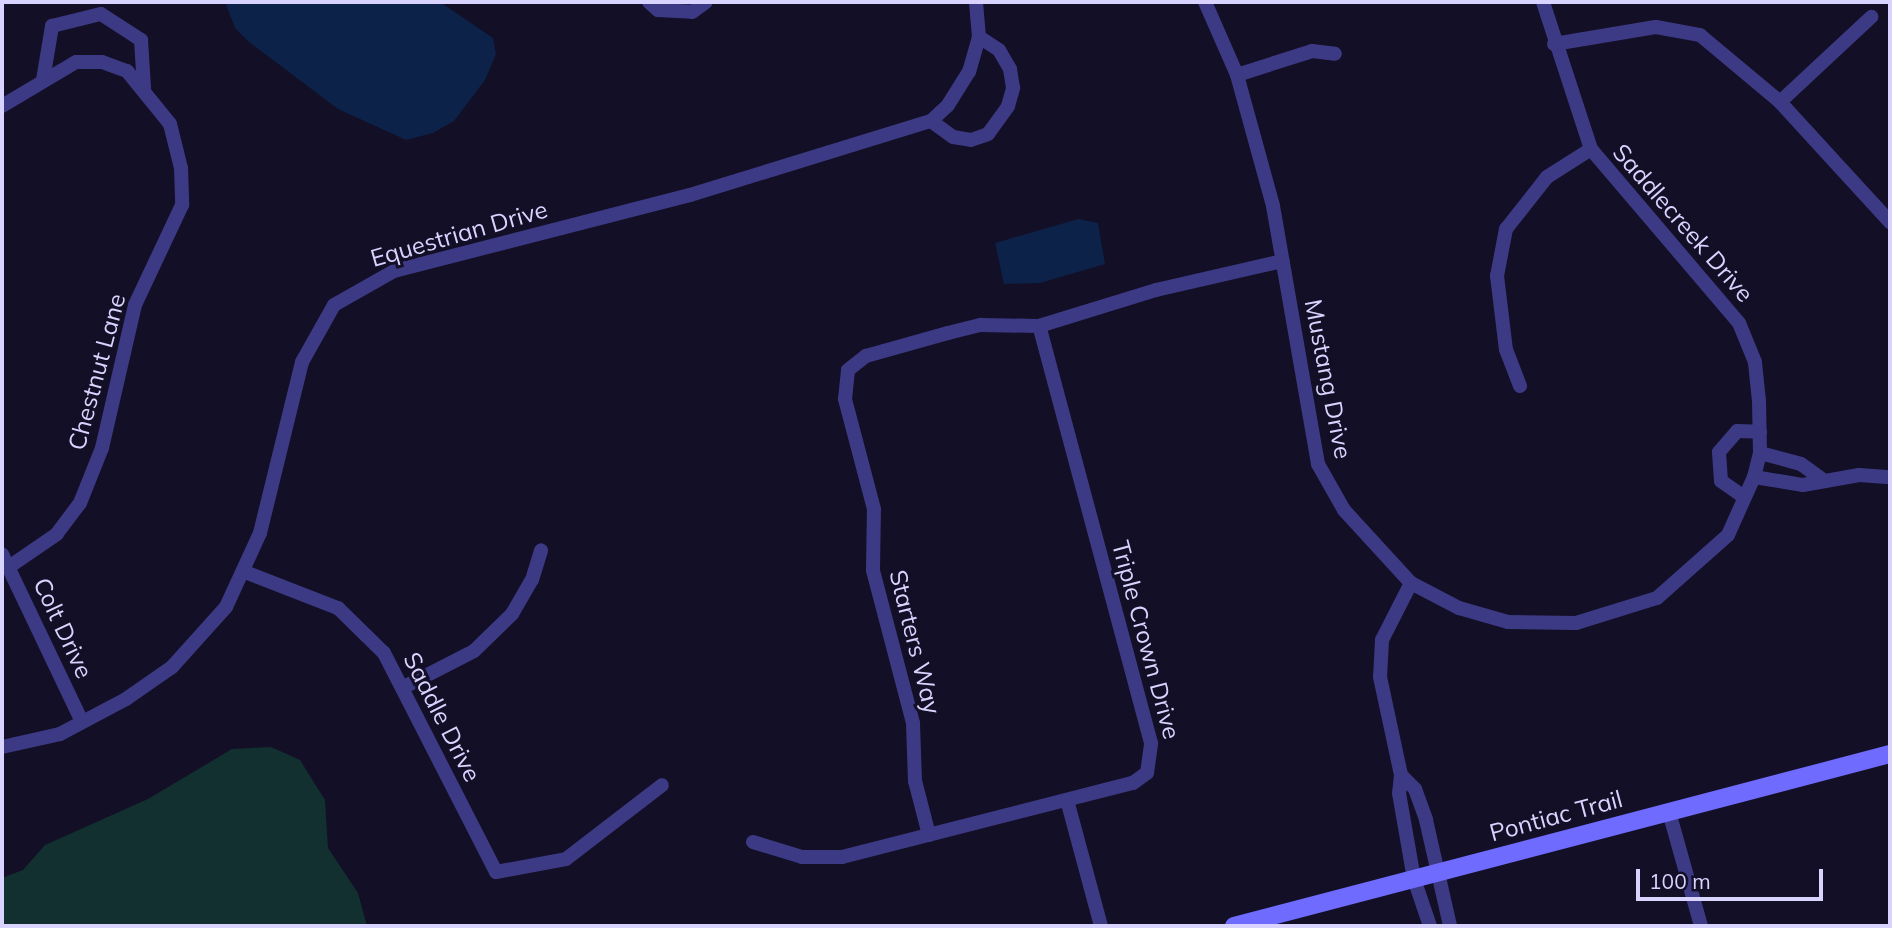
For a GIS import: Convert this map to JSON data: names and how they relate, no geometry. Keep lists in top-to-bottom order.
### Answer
{
  "streets": {
    "main road": ["Pontiac Trail"],
    "street": [
      "Saddlecreek Drive",
      "Equestrian Drive",
      "Chestnut Lane",
      "Mustang Drive",
      "Colt Drive",
      "Triple Crown Drive",
      "Starters Way",
      "Saddle Drive"
    ]
  },
  "crossings": [
    ["Saddlecreek Drive", "Mustang Drive"],
    ["Equestrian Drive", "Colt Drive"],
    ["Equestrian Drive", "Saddle Drive"],
    ["Chestnut Lane", "Colt Drive"],
    ["Mustang Drive", "Starters Way"],
    ["Triple Crown Drive", "Starters Way"]
  ],
  "scale_bar": "100 m"
}
